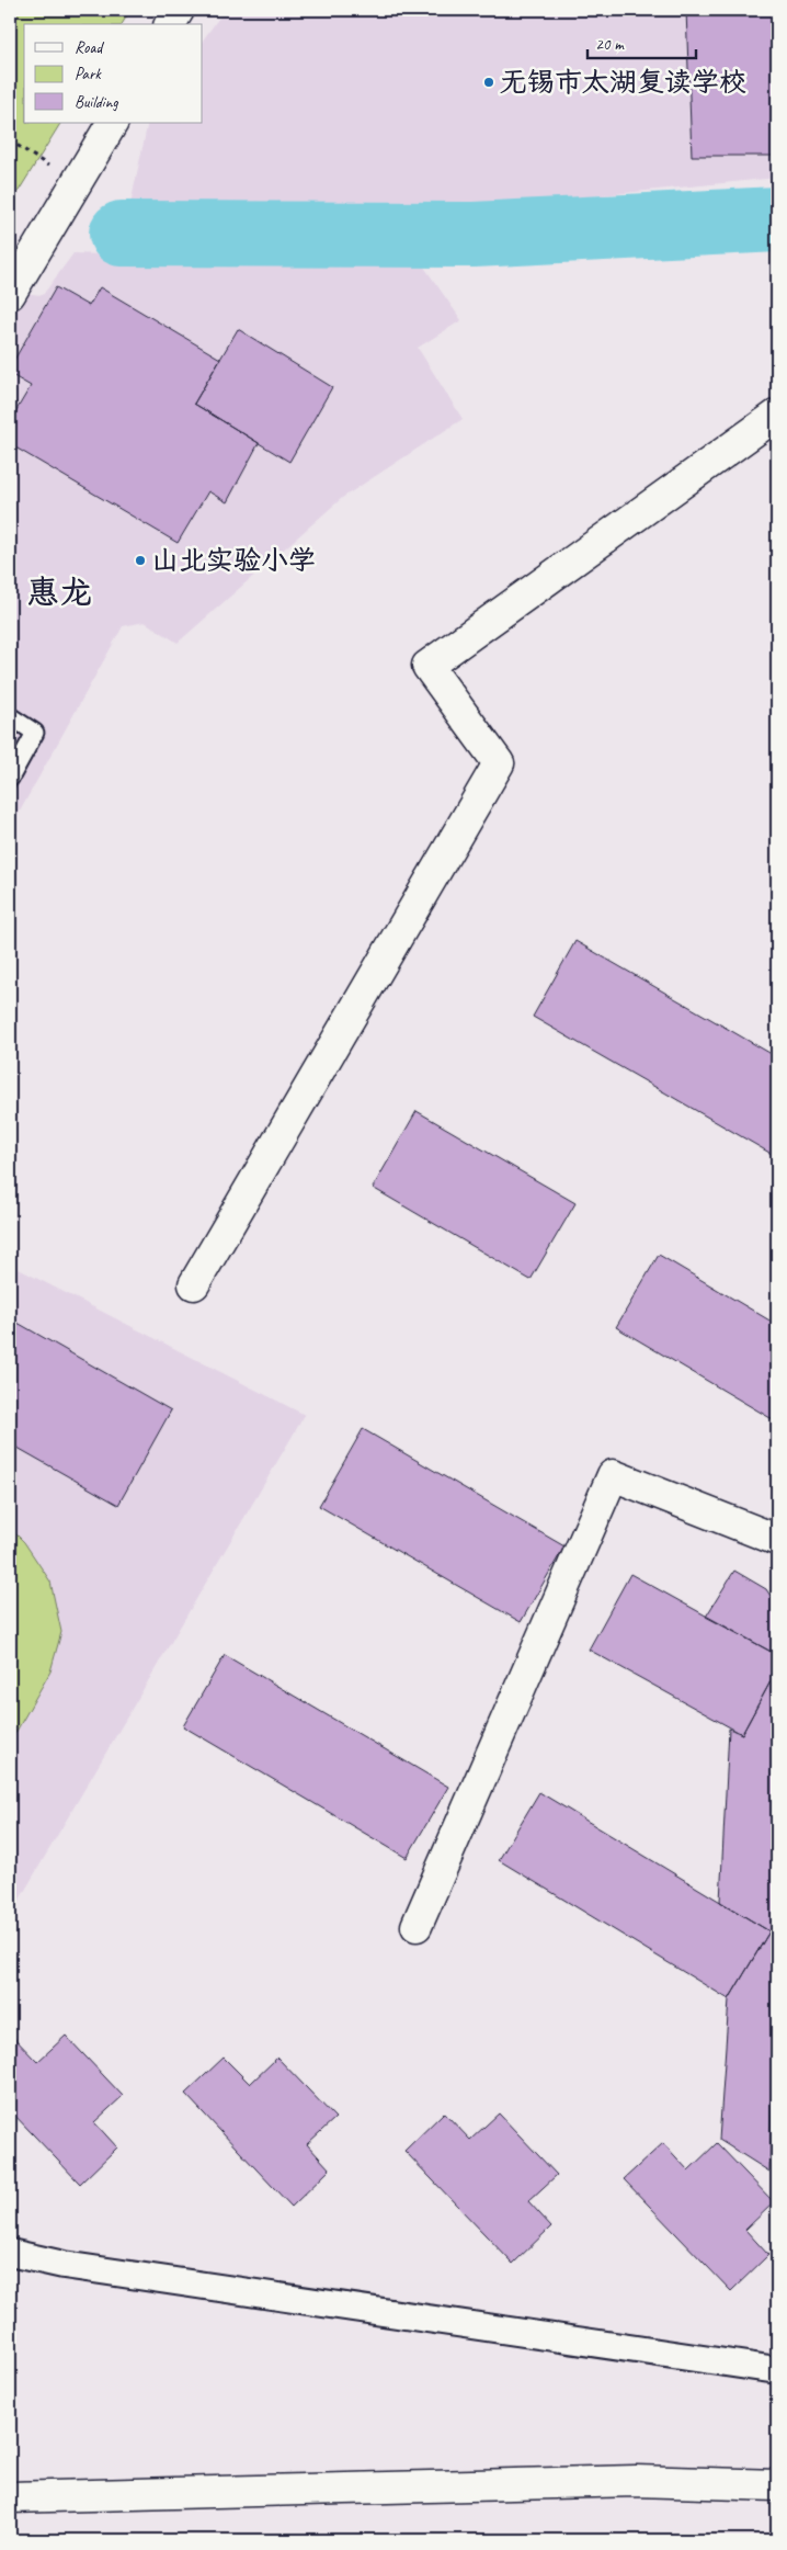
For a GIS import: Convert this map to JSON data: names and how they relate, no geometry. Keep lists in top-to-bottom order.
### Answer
{
  "districts": ["惠龙"],
  "places": ["无锡市太湖复读学校", "山北实验小学"],
  "legend": ["Road", "Park", "Building"],
  "scale_bar": "20 m"
}
